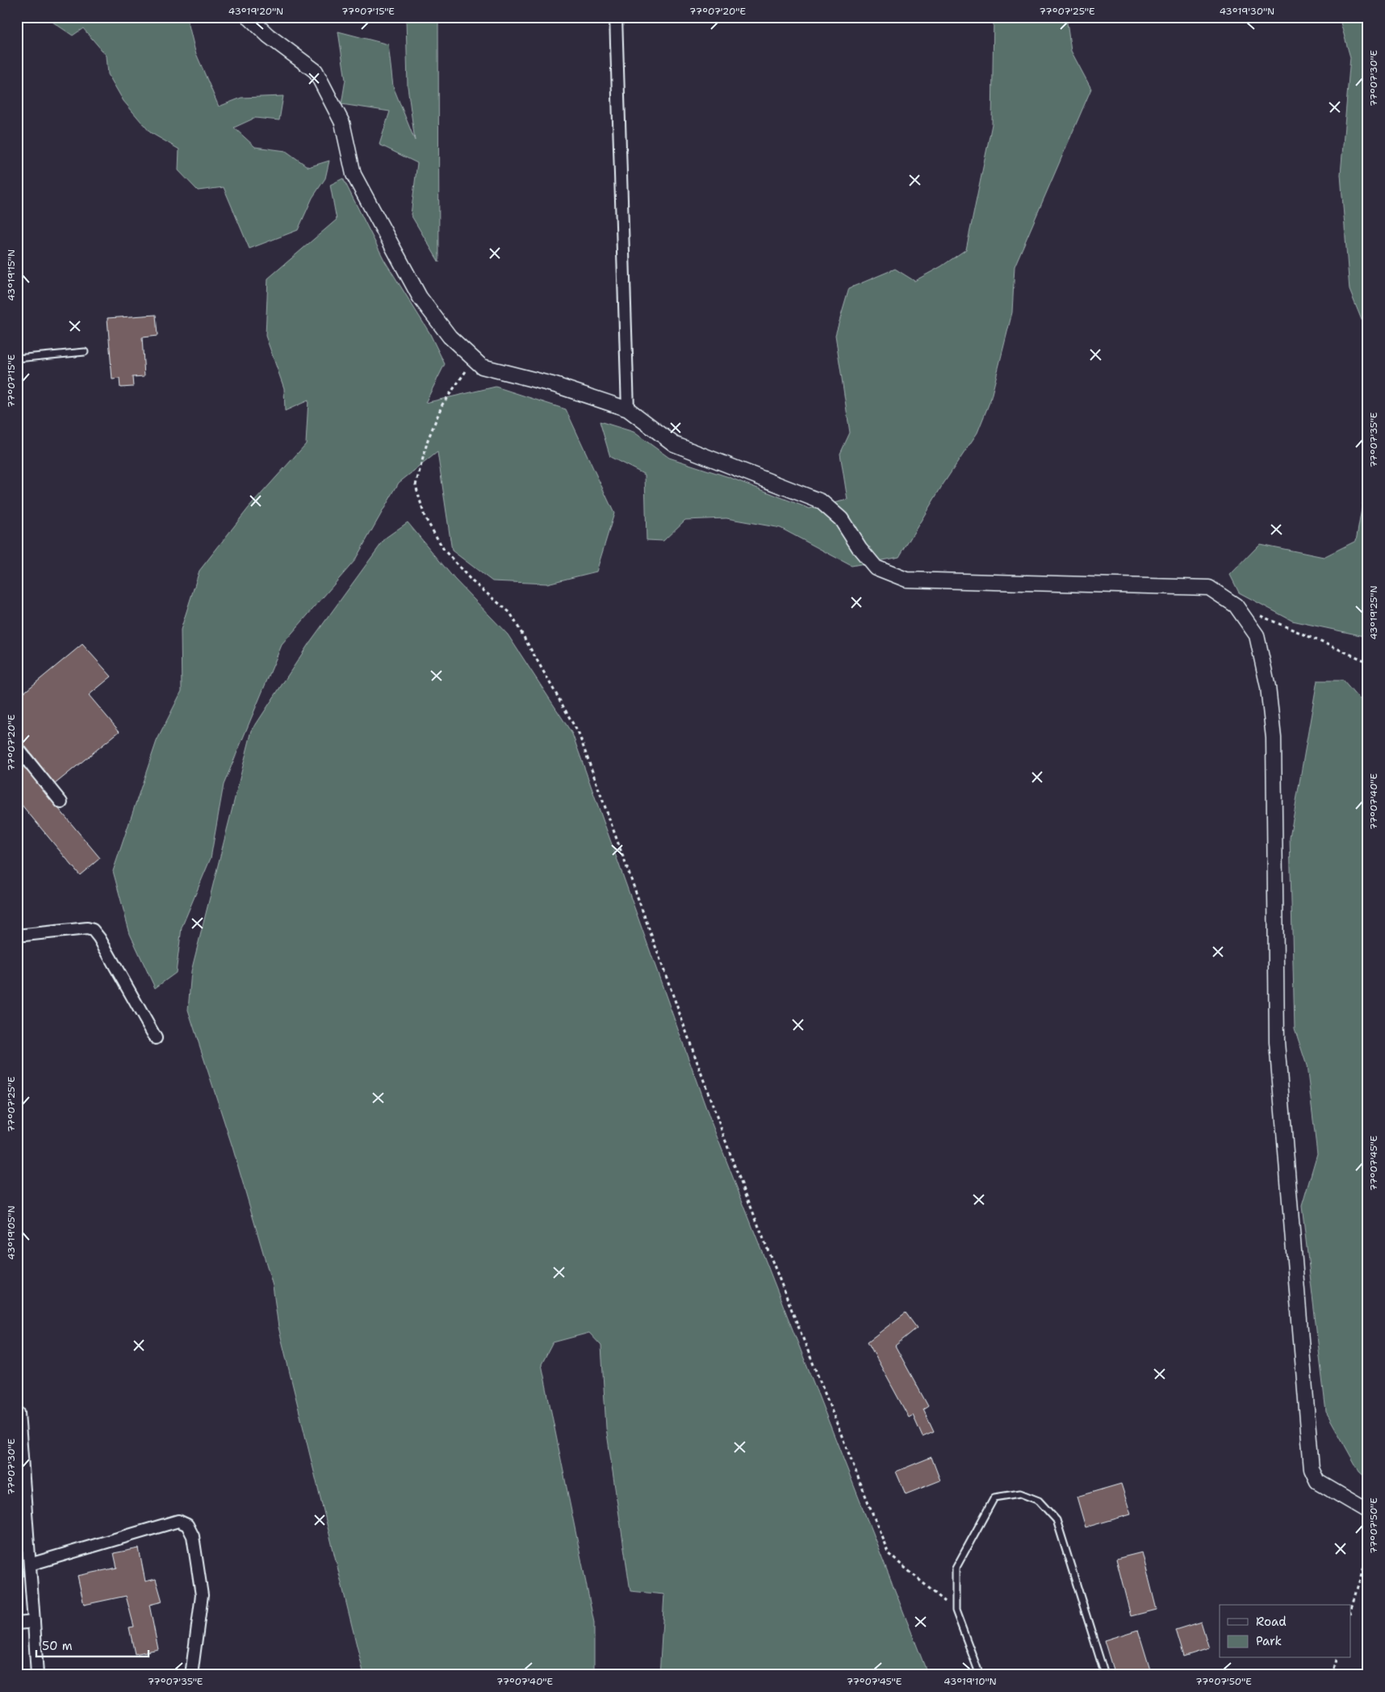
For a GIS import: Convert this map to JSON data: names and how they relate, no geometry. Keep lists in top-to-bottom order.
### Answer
{
  "legend": ["Road", "Park"],
  "scale_bar": "50 m",
  "coordinates": [
    "43°19'20\"N",
    "77°07'15\"E",
    "77°07'20\"E",
    "77°07'25\"E",
    "43°19'30\"N",
    "77°07'30\"E",
    "43°19'15\"N",
    "77°07'35\"E",
    "43°19'25\"N",
    "77°07'40\"E",
    "77°07'45\"E",
    "43°19'05\"N",
    "77°07'50\"E",
    "43°19'10\"N"
  ]
}
